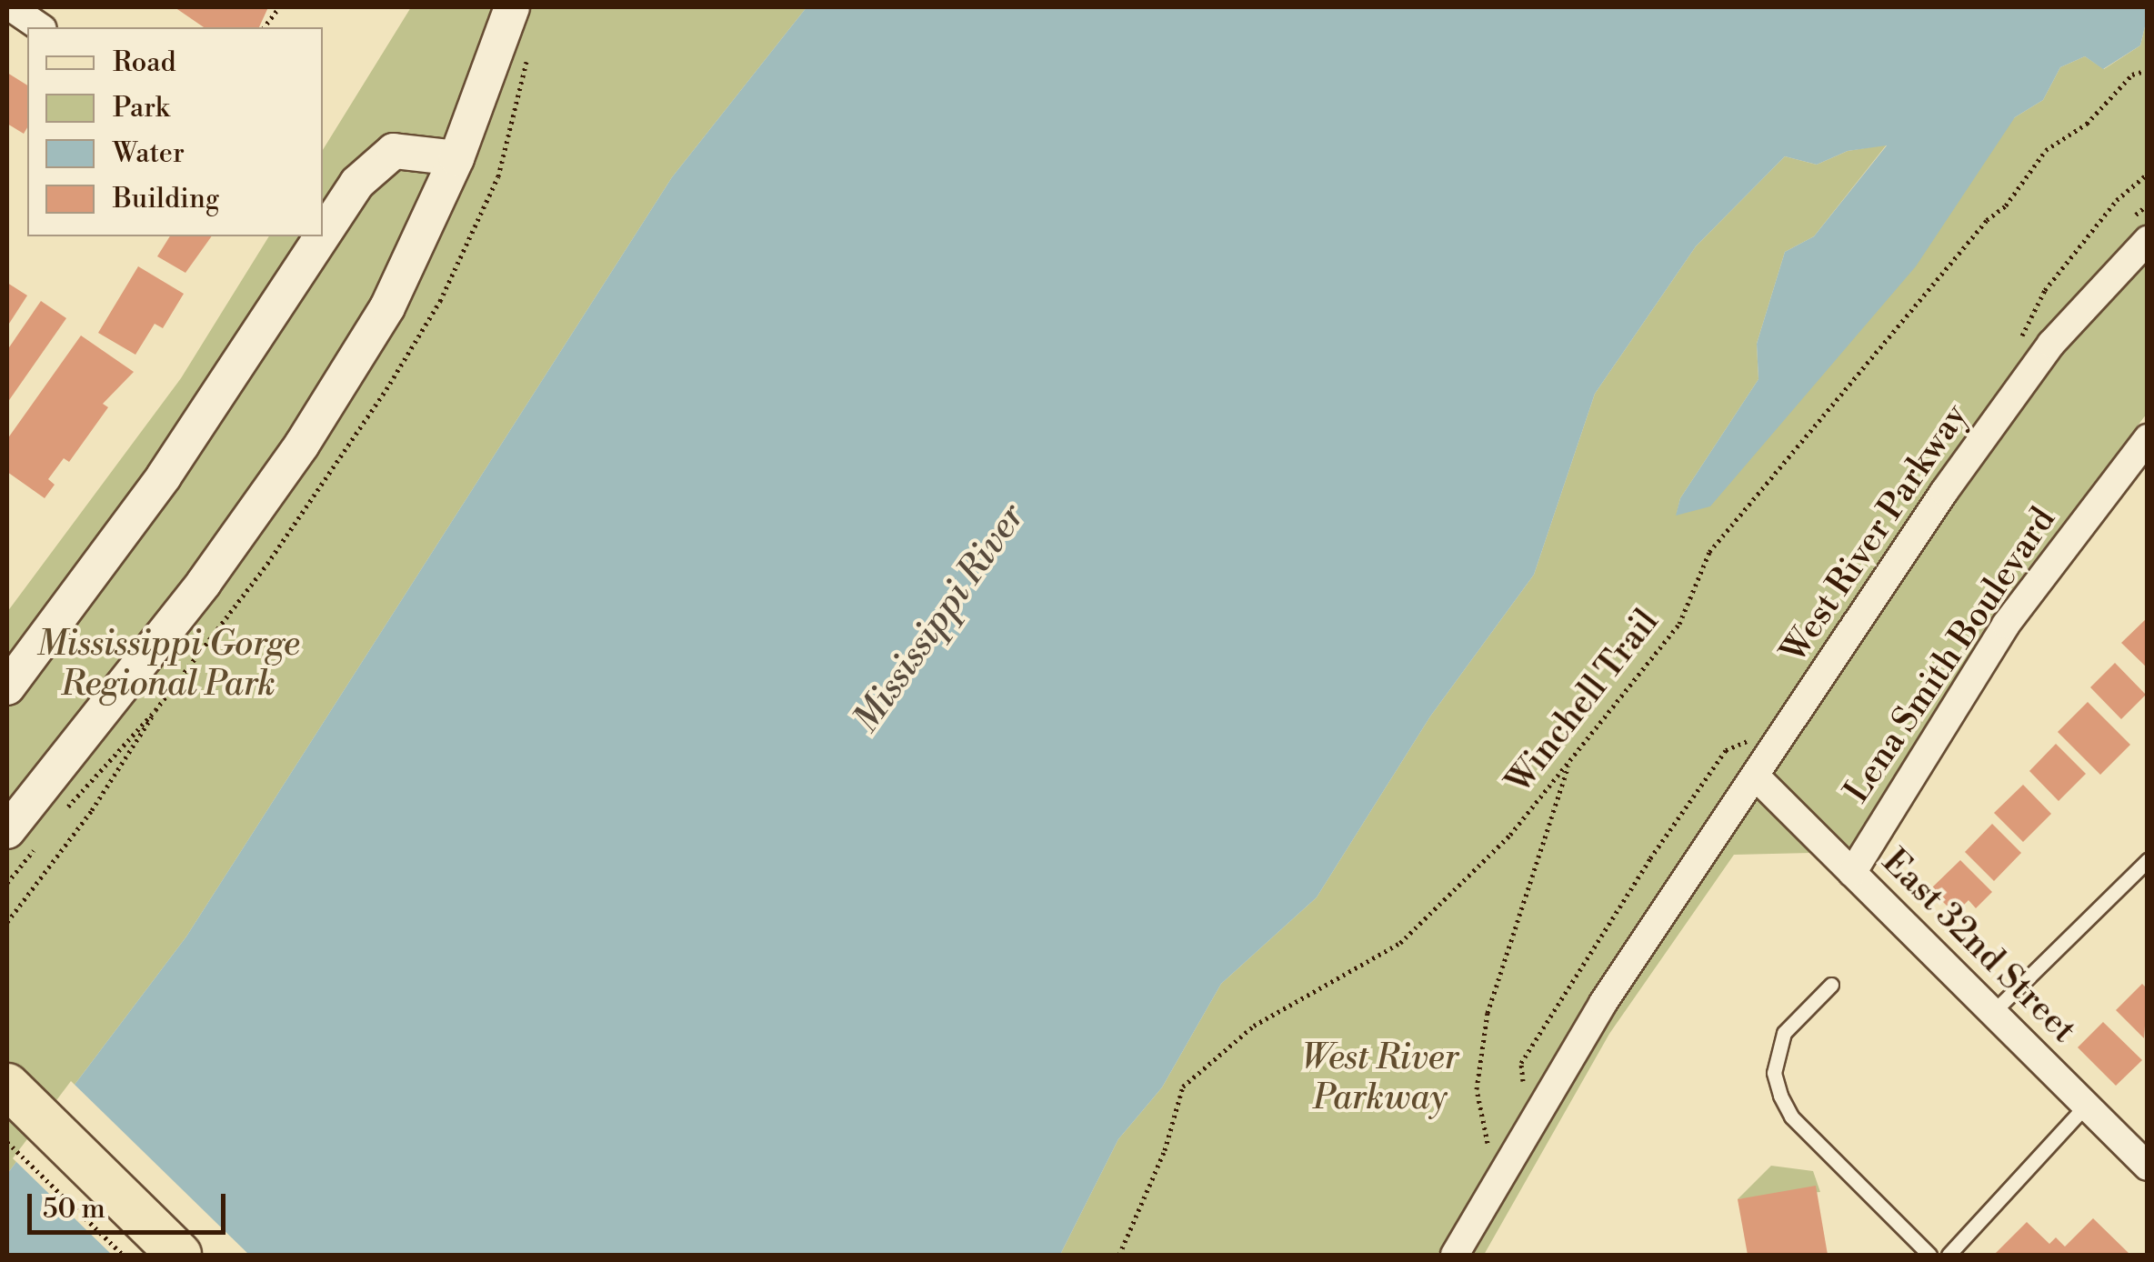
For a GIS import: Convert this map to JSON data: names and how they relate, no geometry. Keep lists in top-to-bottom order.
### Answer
{
  "streets": {
    "street": ["West River Parkway", "Lena Smith Boulevard", "East 32nd Street"],
    "path": ["Winchell Trail"]
  },
  "crossings": [
    ["West River Parkway", "East 32nd Street"],
    ["Lena Smith Boulevard", "East 32nd Street"]
  ],
  "water": ["Mississippi River"],
  "parks": ["Mississippi Gorge Regional Park", "West River Parkway"],
  "legend": [
    "Road",
    "Park",
    "Water",
    "Building"
  ],
  "scale_bar": "50 m"
}
